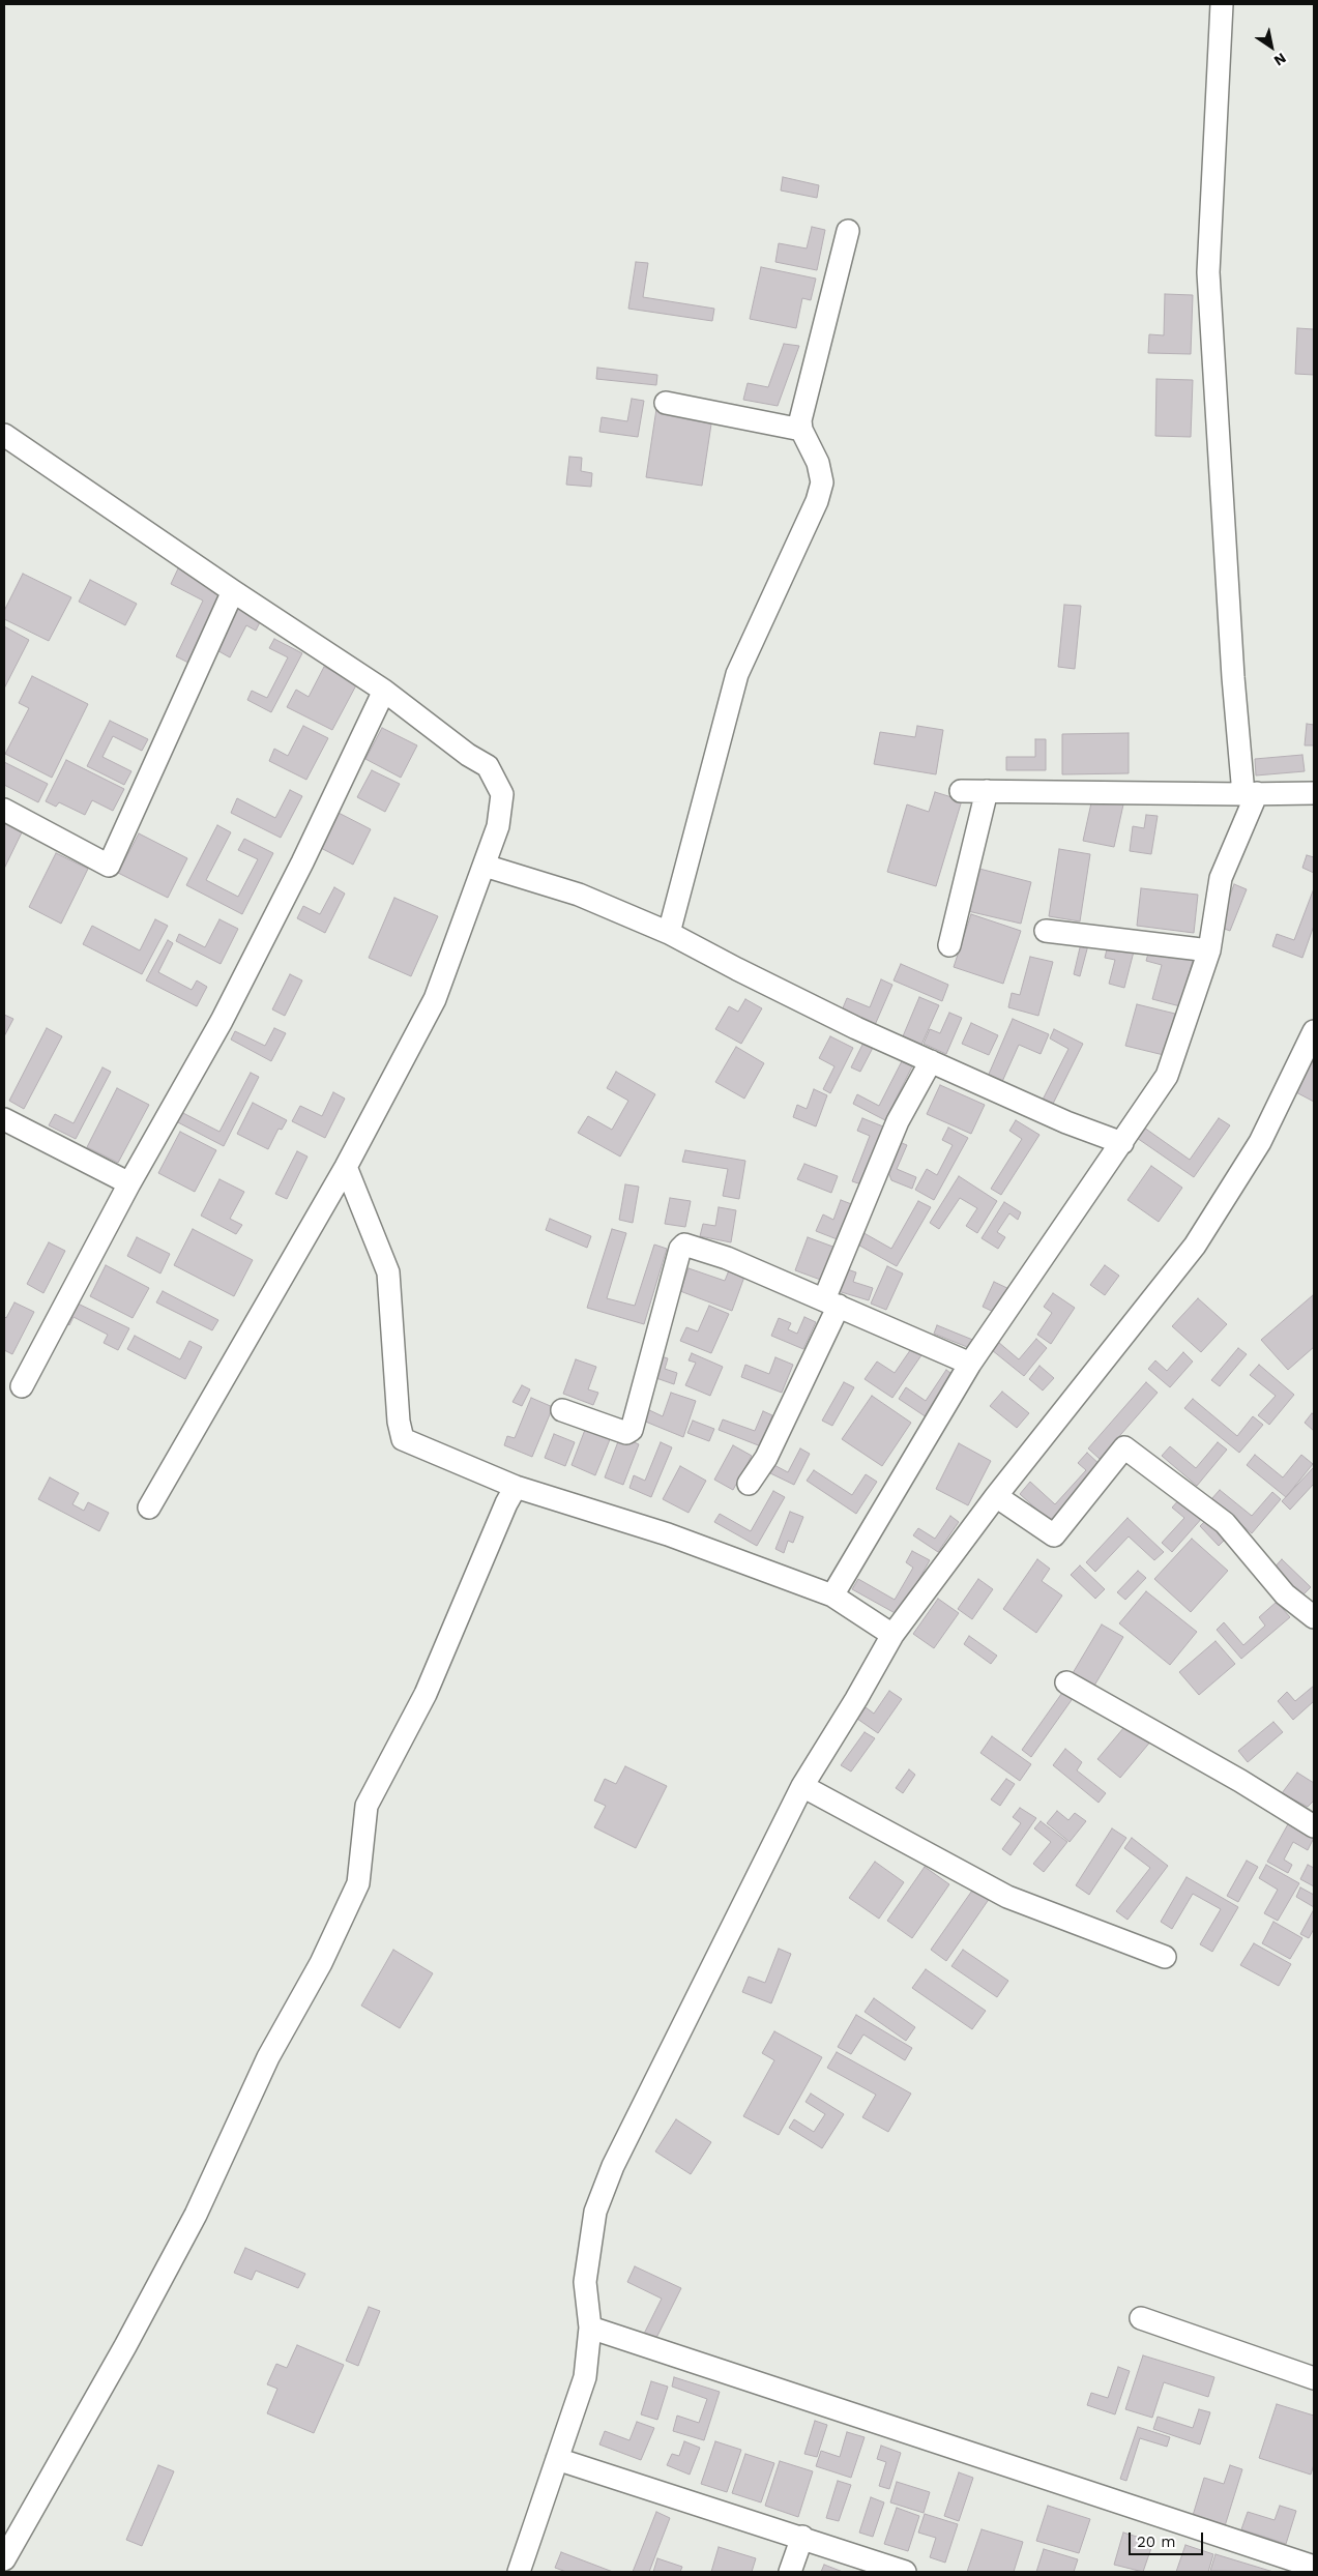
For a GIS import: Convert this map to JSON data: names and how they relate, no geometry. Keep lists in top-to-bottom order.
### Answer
{
  "scale_bar": "20 m",
  "north": "bottom right"
}
